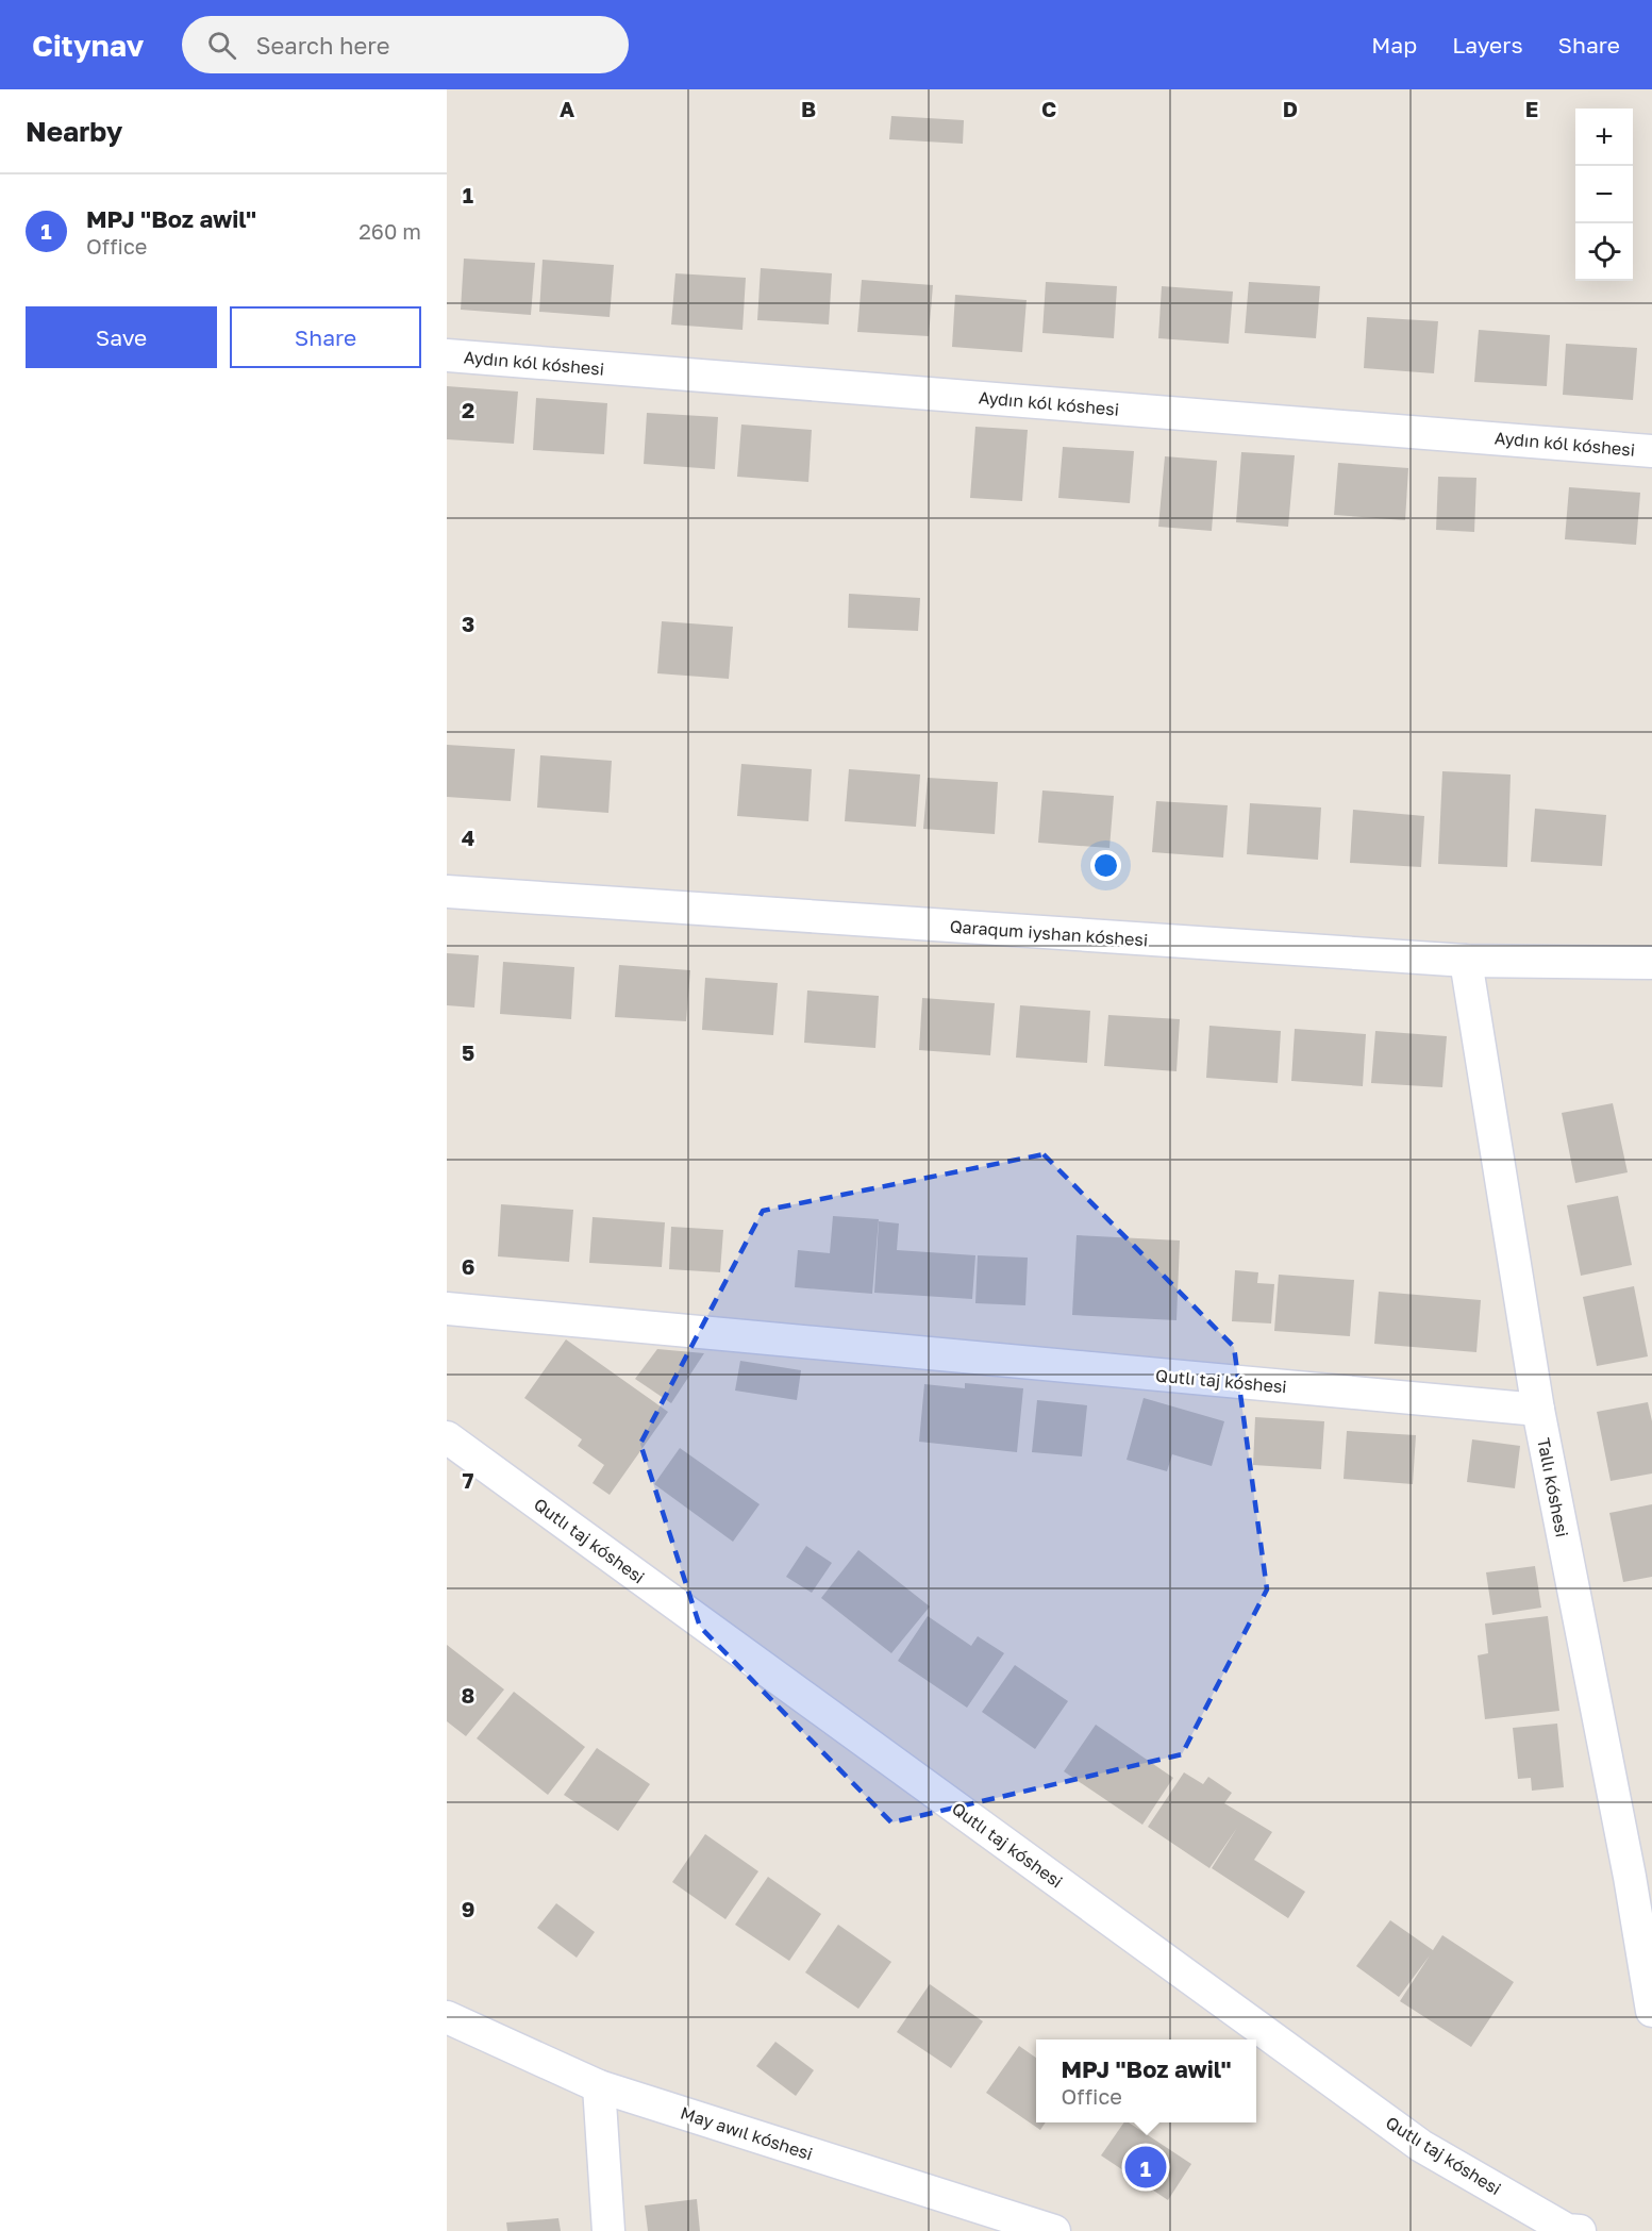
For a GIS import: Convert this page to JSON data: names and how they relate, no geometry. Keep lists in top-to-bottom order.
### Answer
{
  "streets": {
    "street": [
      "Aydın kól kóshesi",
      "Qaraqum iyshan kóshesi",
      "Qutlı taj kóshesi",
      "Tallı kóshesi",
      "May awıl kóshesi"
    ]
  },
  "crossings": [
    ["Qaraqum iyshan kóshesi", "Tallı kóshesi"],
    ["Qutlı taj kóshesi", "Tallı kóshesi"]
  ],
  "page": {
    "header": "Citynav",
    "search": "Search here",
    "nav": ["Map", "Layers", "Share"],
    "heading": "Nearby",
    "map_buttons": ["+", "−"],
    "list": [
      {
        "mark": "1",
        "name": "MPJ \"Boz awil\"",
        "note": "Office",
        "value": "260 m"
      }
    ],
    "buttons": ["Save", "Share"],
    "popup": ["MPJ \"Boz awil\"", "Office"],
    "pins": "1"
  },
  "grid": {
    "columns": [
      "A",
      "B",
      "C",
      "D",
      "E"
    ],
    "rows": [
      "1",
      "2",
      "3",
      "4",
      "5",
      "6",
      "7",
      "8",
      "9"
    ]
  }
}
